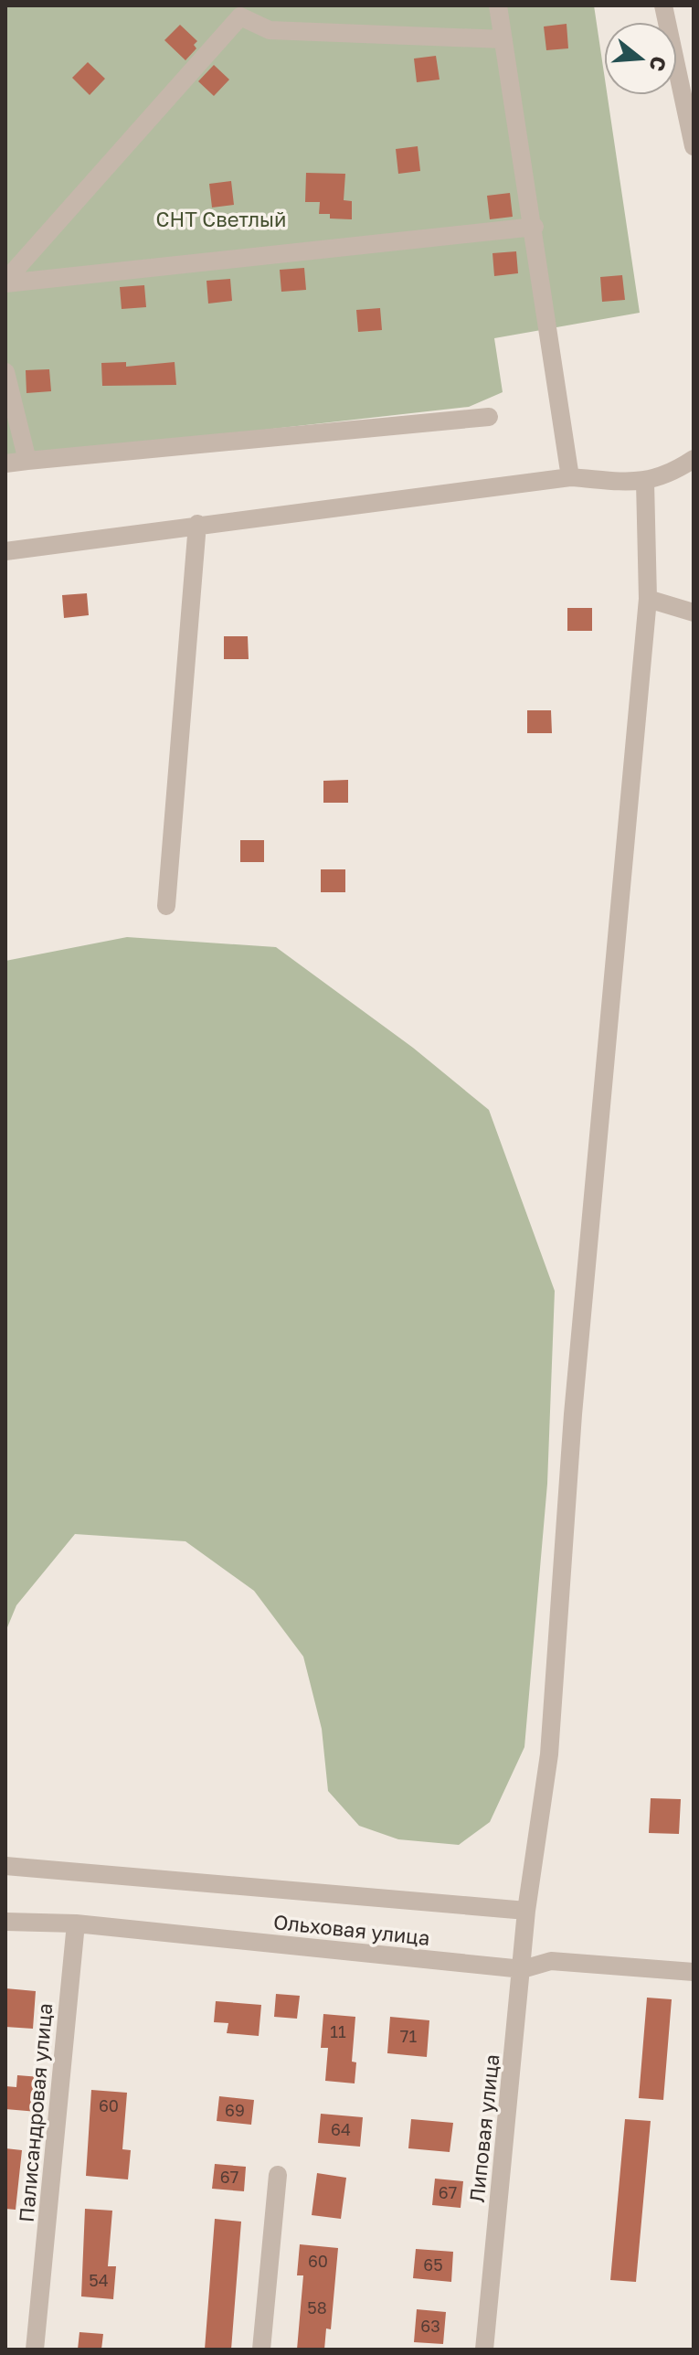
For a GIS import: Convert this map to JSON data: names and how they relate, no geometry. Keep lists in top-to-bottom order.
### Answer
{
  "streets": {
    "street": ["Ольховая улица", "Палисандровая улица", "Липовая улица"]
  },
  "crossings": [
    ["Ольховая улица", "Палисандровая улица"],
    ["Ольховая улица", "Липовая улица"]
  ],
  "parks": ["СНТ Светлый"],
  "house_numbers": [
    "11",
    "71",
    "60",
    "69",
    "64",
    "67",
    "67",
    "60",
    "65",
    "54",
    "58",
    "63"
  ],
  "north": "right"
}
